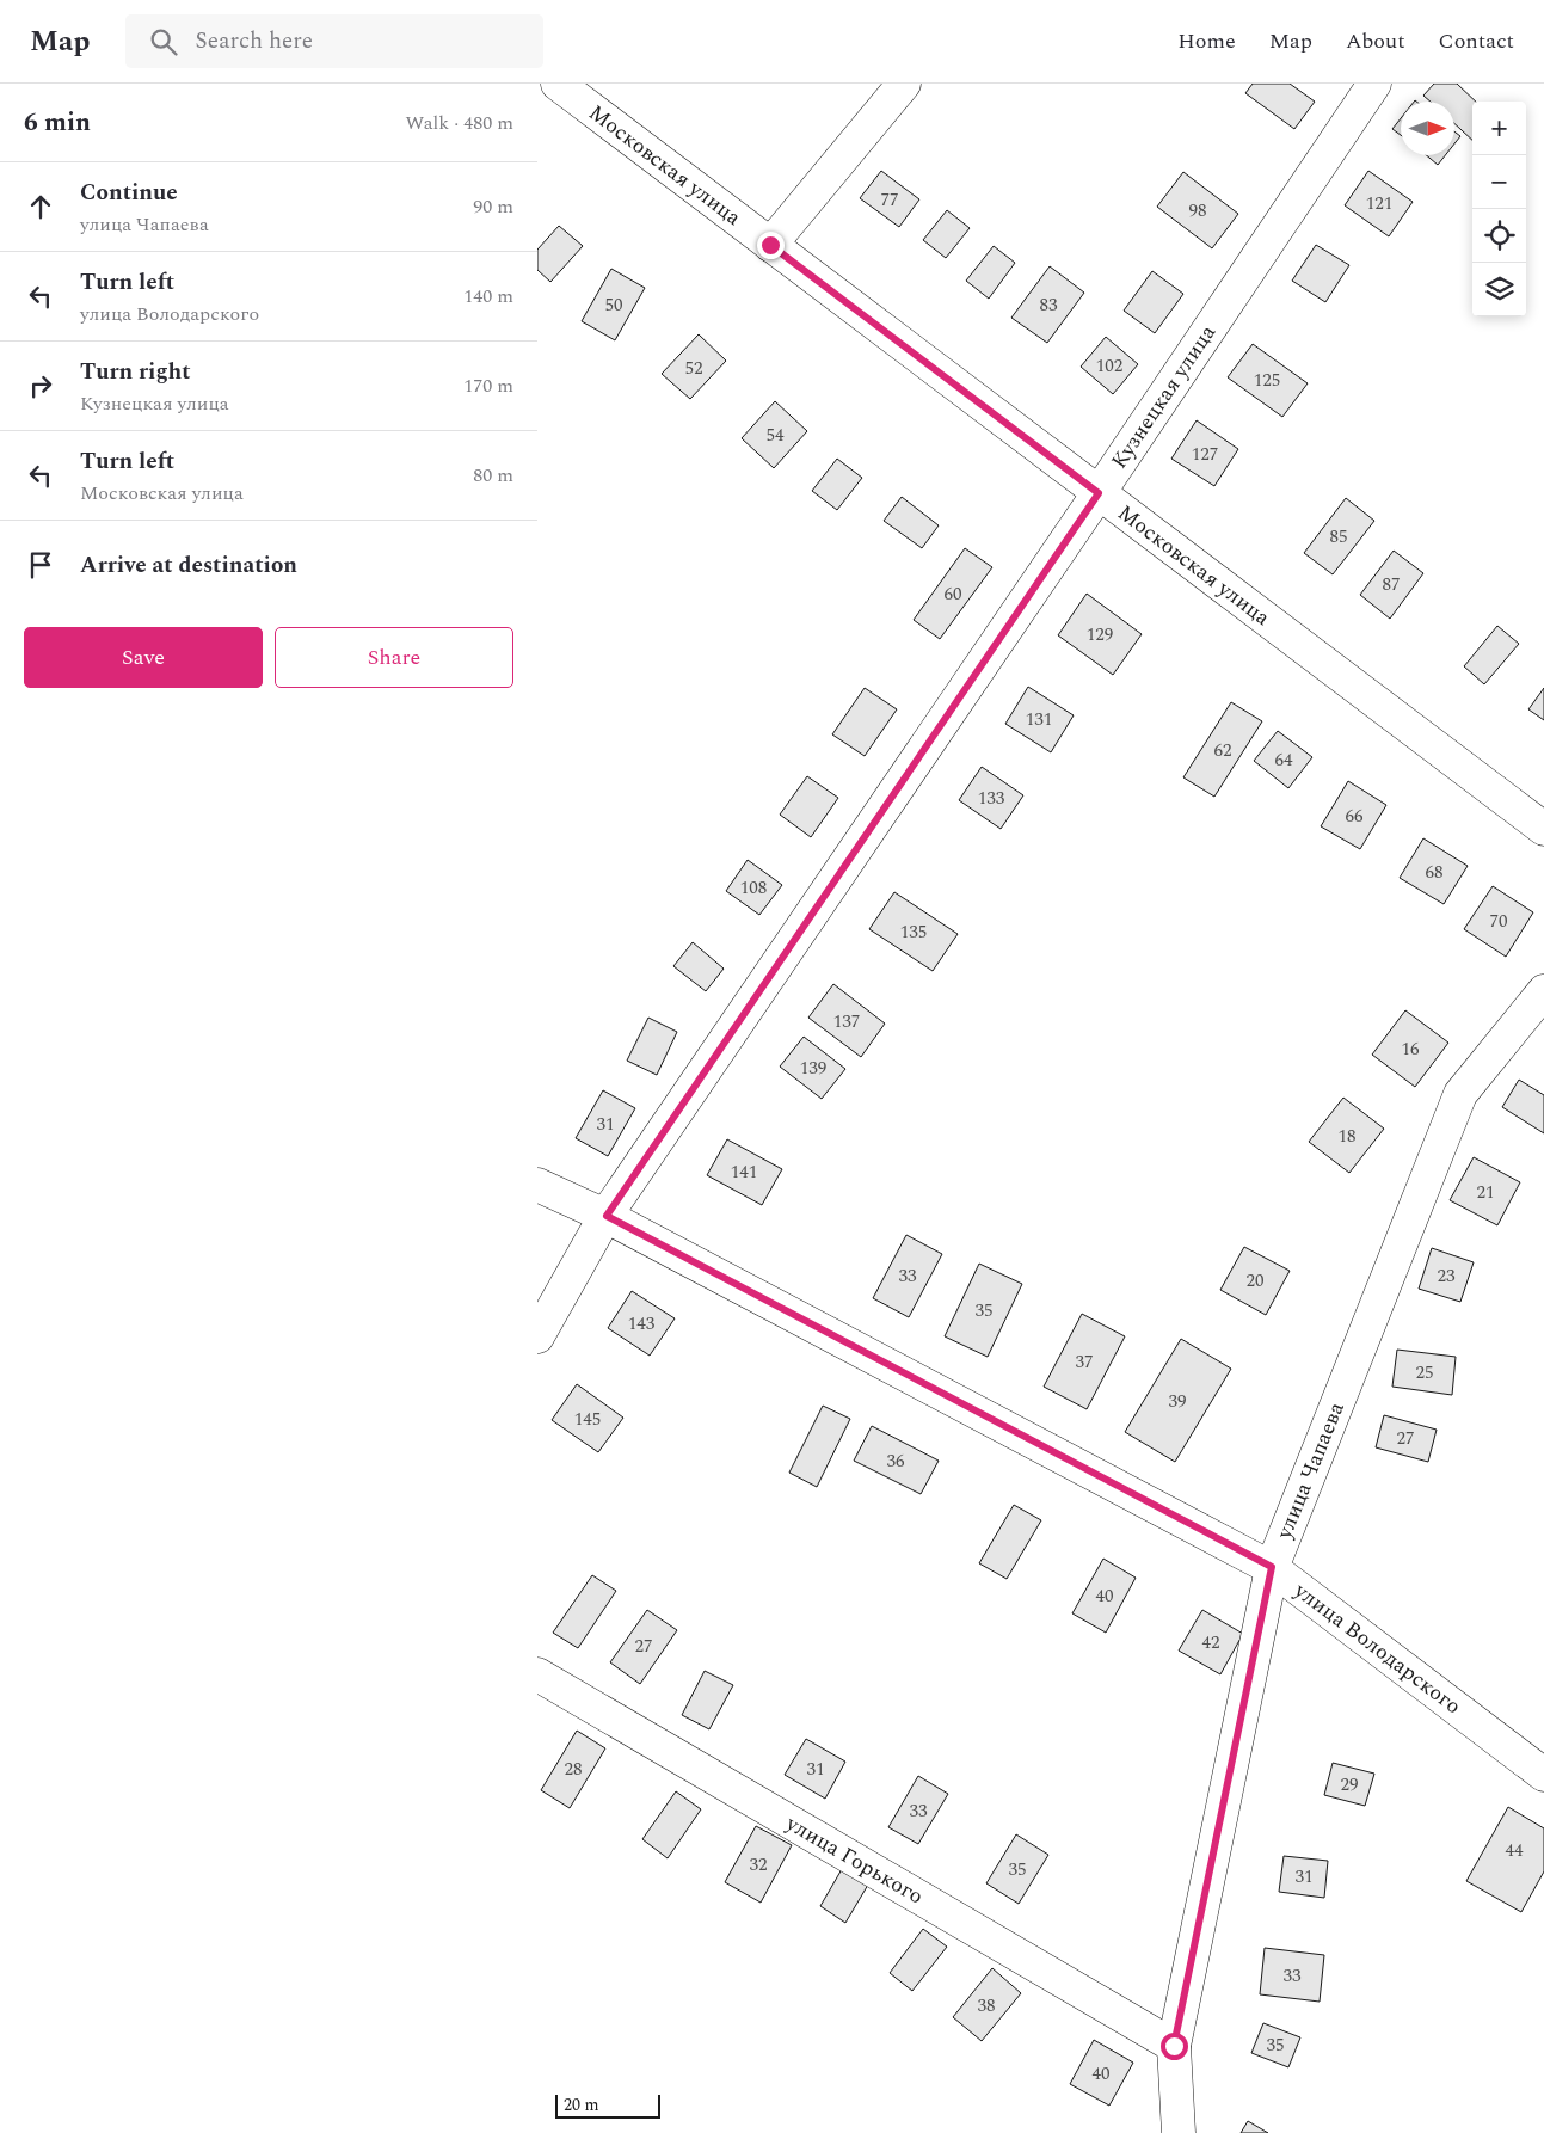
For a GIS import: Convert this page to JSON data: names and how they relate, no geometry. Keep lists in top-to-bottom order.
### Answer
{
  "streets": {
    "street": [
      "Московская улица",
      "Кузнецкая улица",
      "улица Чапаева",
      "улица Володарского",
      "улица Горького"
    ]
  },
  "crossings": [
    ["Московская улица", "Кузнецкая улица"],
    ["Кузнецкая улица", "улица Володарского"],
    ["улица Чапаева", "улица Володарского"],
    ["улица Чапаева", "улица Горького"]
  ],
  "house_numbers": [
    "77",
    "121",
    "98",
    "50",
    "83",
    "102",
    "52",
    "125",
    "54",
    "127",
    "85",
    "87",
    "60",
    "129",
    "131",
    "62",
    "64",
    "133",
    "66",
    "68",
    "108",
    "70",
    "135",
    "137",
    "16",
    "139",
    "31",
    "18",
    "141",
    "21",
    "33",
    "23",
    "20",
    "35",
    "143",
    "37",
    "25",
    "39",
    "145",
    "27",
    "36",
    "40",
    "42",
    "27",
    "28",
    "31",
    "29",
    "33",
    "44",
    "32",
    "35",
    "31",
    "33",
    "38",
    "35",
    "40"
  ],
  "scale_bar": "20 m",
  "north": "right",
  "page": {
    "header": "Map",
    "search": "Search here",
    "nav": [
      "Home",
      "Map",
      "About",
      "Contact"
    ],
    "heading": ["6 min", "Walk · 480 m"],
    "map_buttons": ["+", "−"],
    "list": [
      ["Continue", "улица Чапаева", "90 m"],
      ["Turn left", "улица Володарского", "140 m"],
      ["Turn right", "Кузнецкая улица", "170 m"],
      ["Turn left", "Московская улица", "80 m"],
      "Arrive at destination"
    ],
    "buttons": ["Save", "Share"],
    "scale": "20 m"
  }
}
